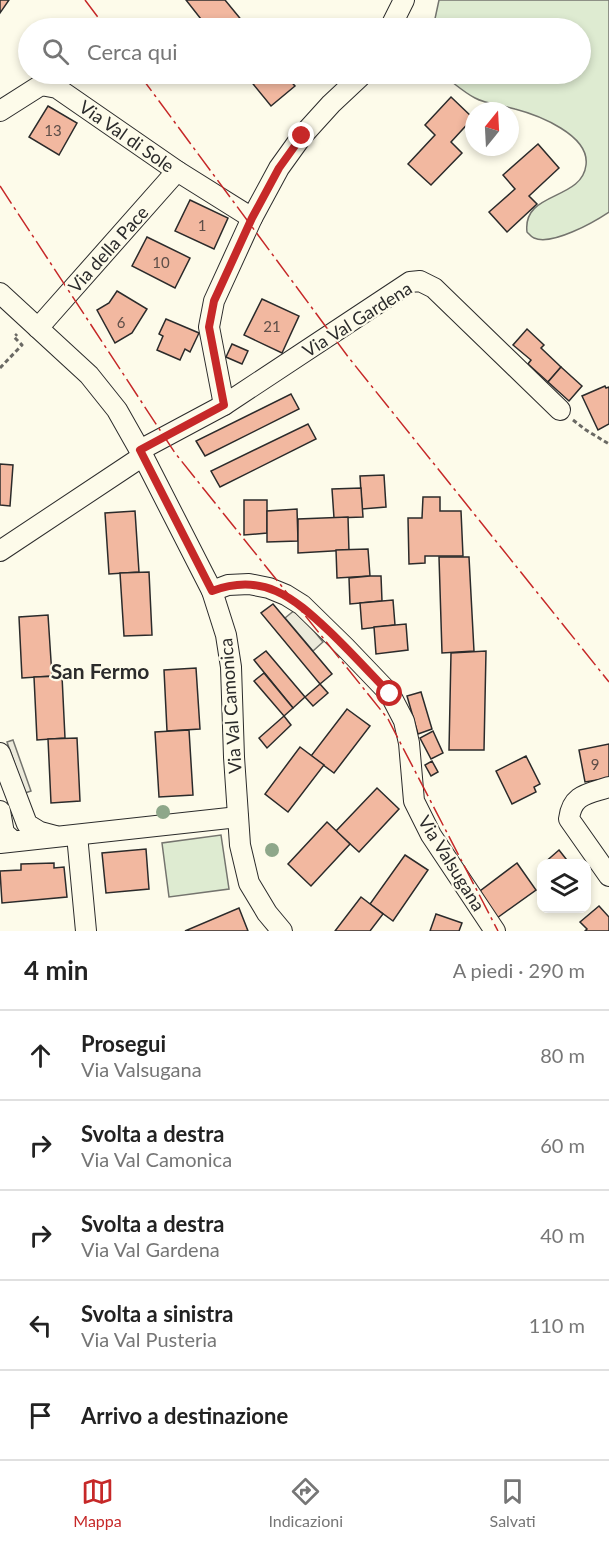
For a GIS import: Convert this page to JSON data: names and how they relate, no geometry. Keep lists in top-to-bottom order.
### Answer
{
  "streets": {
    "street": [
      "Via Val di Sole",
      "Via della Pace",
      "Via Val Gardena",
      "Via Val Camonica",
      "Via Valsugana"
    ]
  },
  "crossings": [
    ["Via Val di Sole", "Via della Pace"],
    ["Via della Pace", "Via Val Camonica"],
    ["Via Val Gardena", "Via Val Camonica"],
    ["Via Val Camonica", "Via Valsugana"]
  ],
  "districts": ["San Fermo"],
  "house_numbers": [
    "13",
    "1",
    "10",
    "6",
    "21",
    "9"
  ],
  "north": "top",
  "page": {
    "search": "Cerca qui",
    "heading": ["4 min", "A piedi · 290 m"],
    "list": [
      ["Prosegui", "Via Valsugana", "80 m"],
      ["Svolta a destra", "Via Val Camonica", "60 m"],
      ["Svolta a destra", "Via Val Gardena", "40 m"],
      ["Svolta a sinistra", "Via Val Pusteria", "110 m"],
      "Arrivo a destinazione"
    ],
    "nav": ["Mappa", "Indicazioni", "Salvati"]
  }
}
